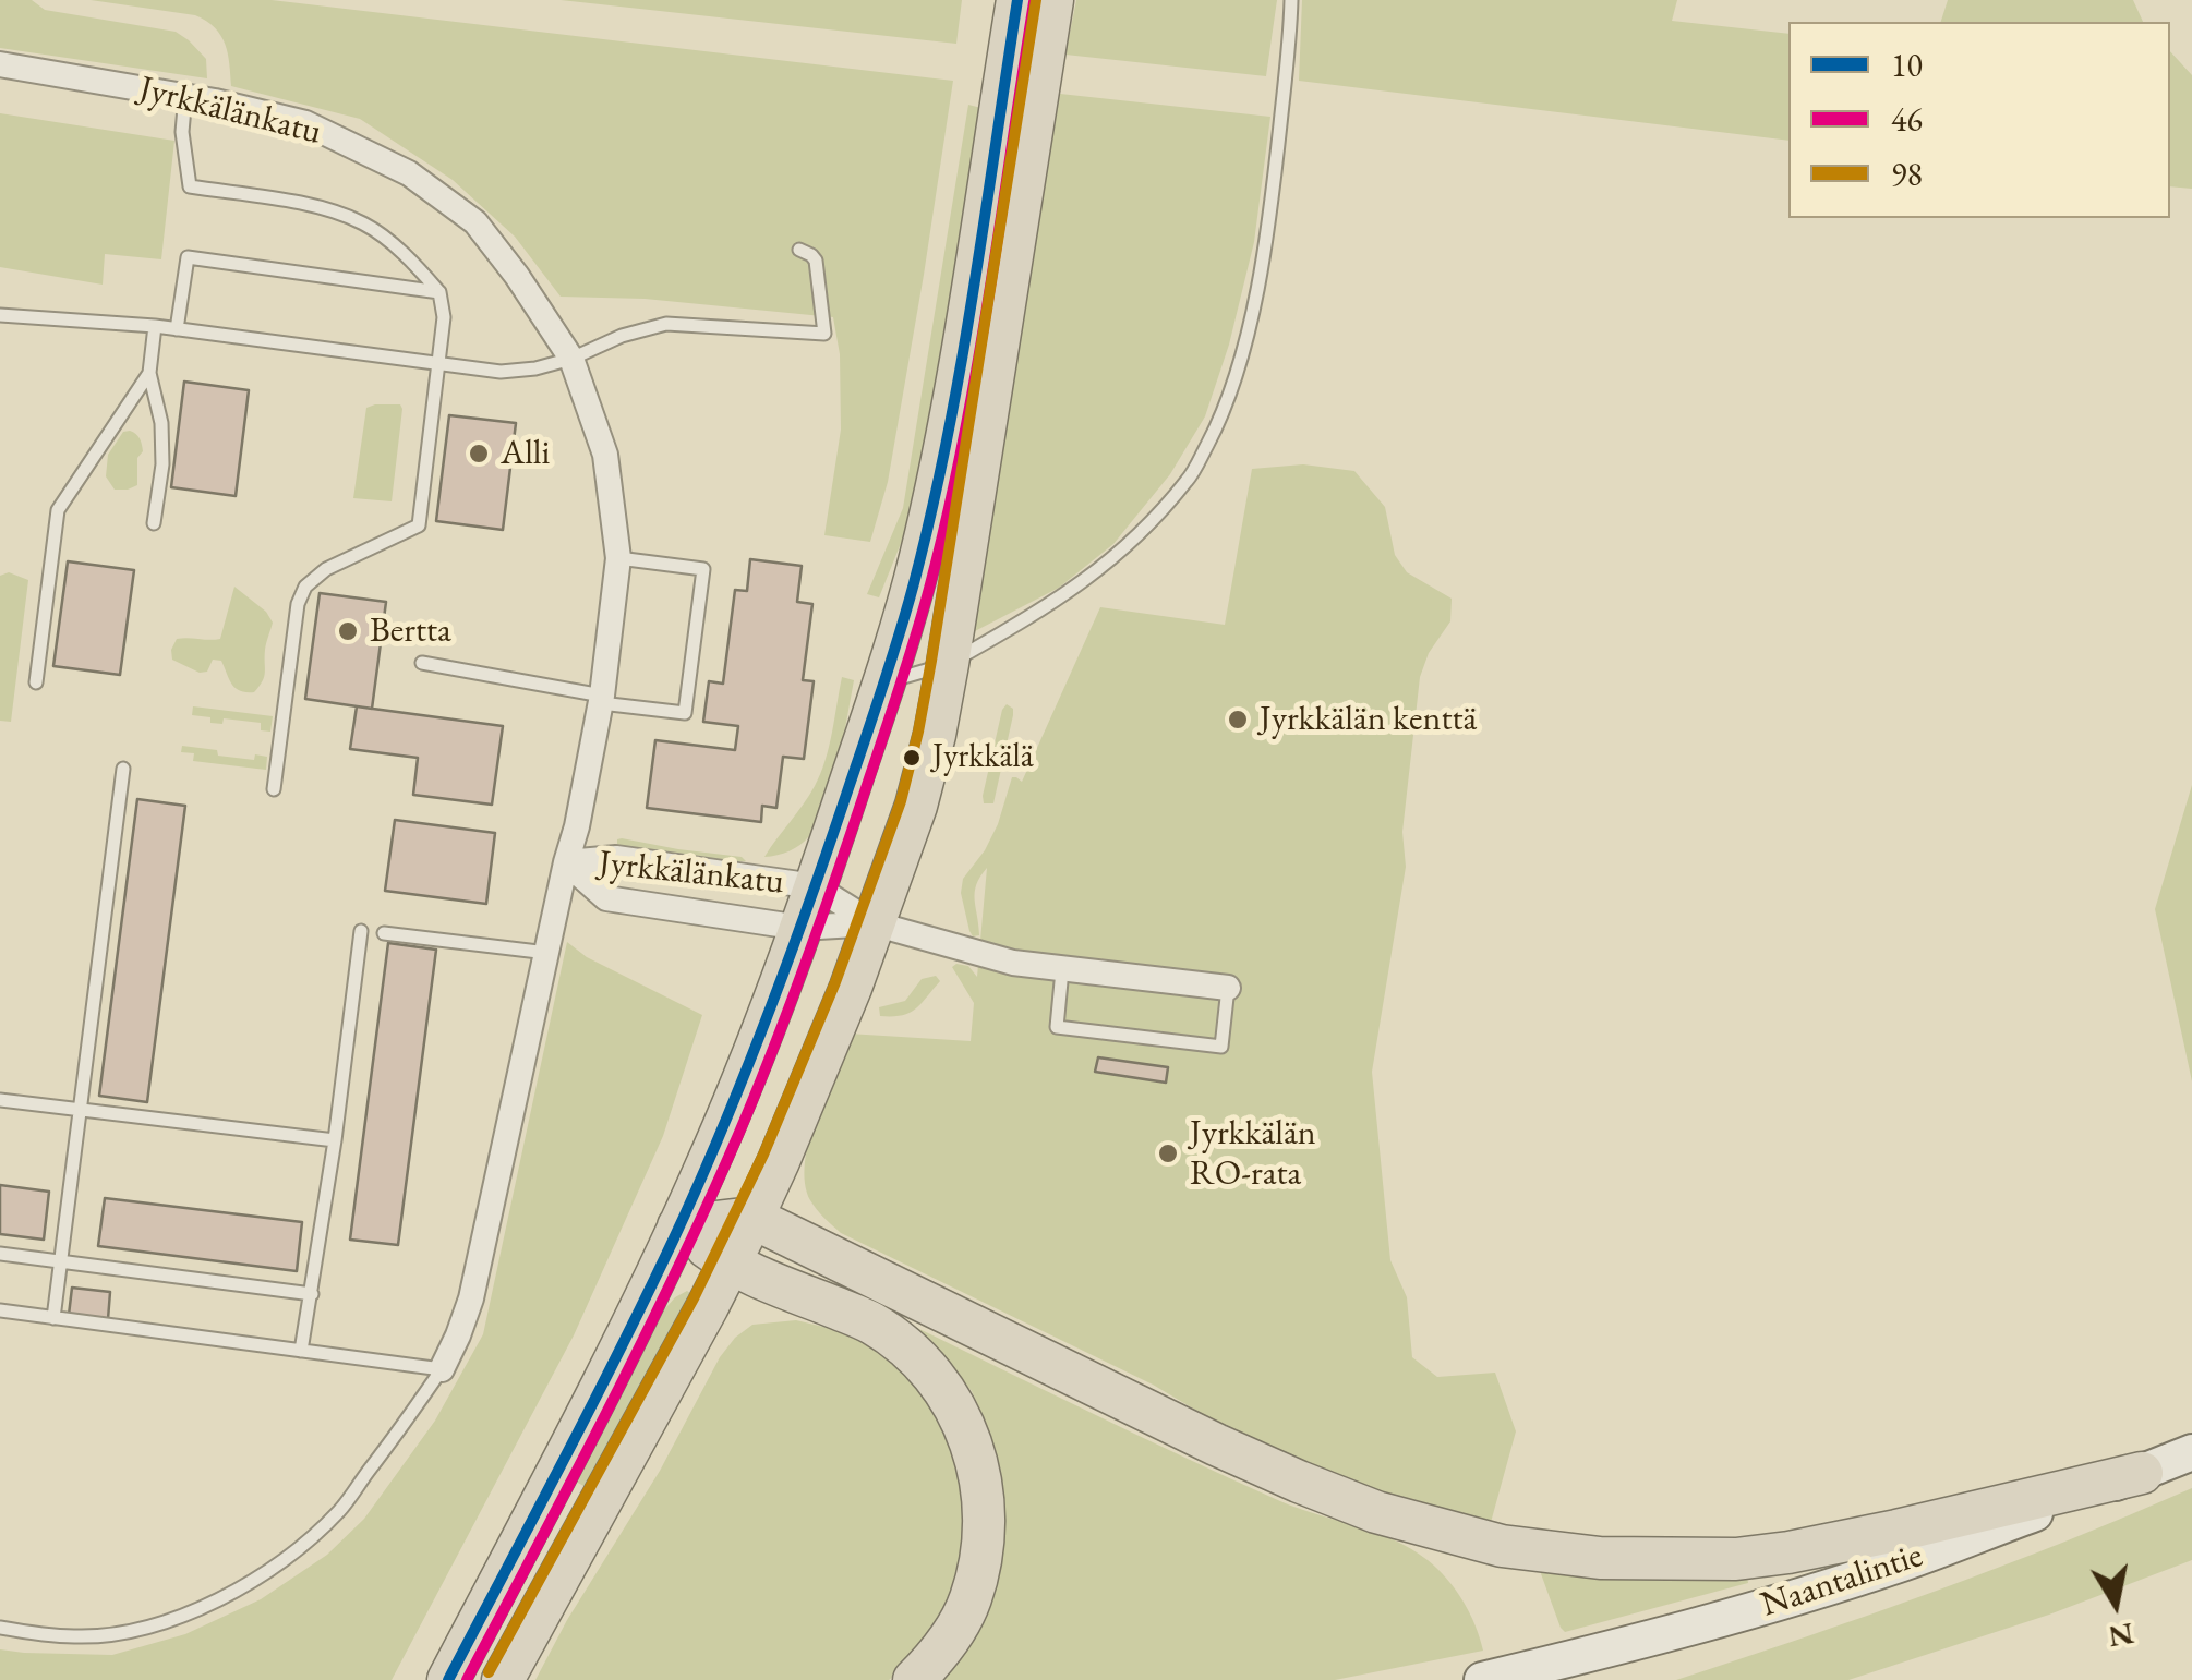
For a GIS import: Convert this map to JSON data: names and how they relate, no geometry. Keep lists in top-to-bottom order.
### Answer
{
  "streets": {
    "main road": ["Naantalintie"],
    "street": ["Jyrkkälänkatu"]
  },
  "places": [
    "Alli",
    "Bertta",
    "Jyrkkälän kenttä",
    "Jyrkkälä",
    "Jyrkkälän RO-rata"
  ],
  "lines": ["transit line 10", "transit line 98", "transit line 46"],
  "legend": ["10", "46", "98"],
  "north": "bottom"
}
